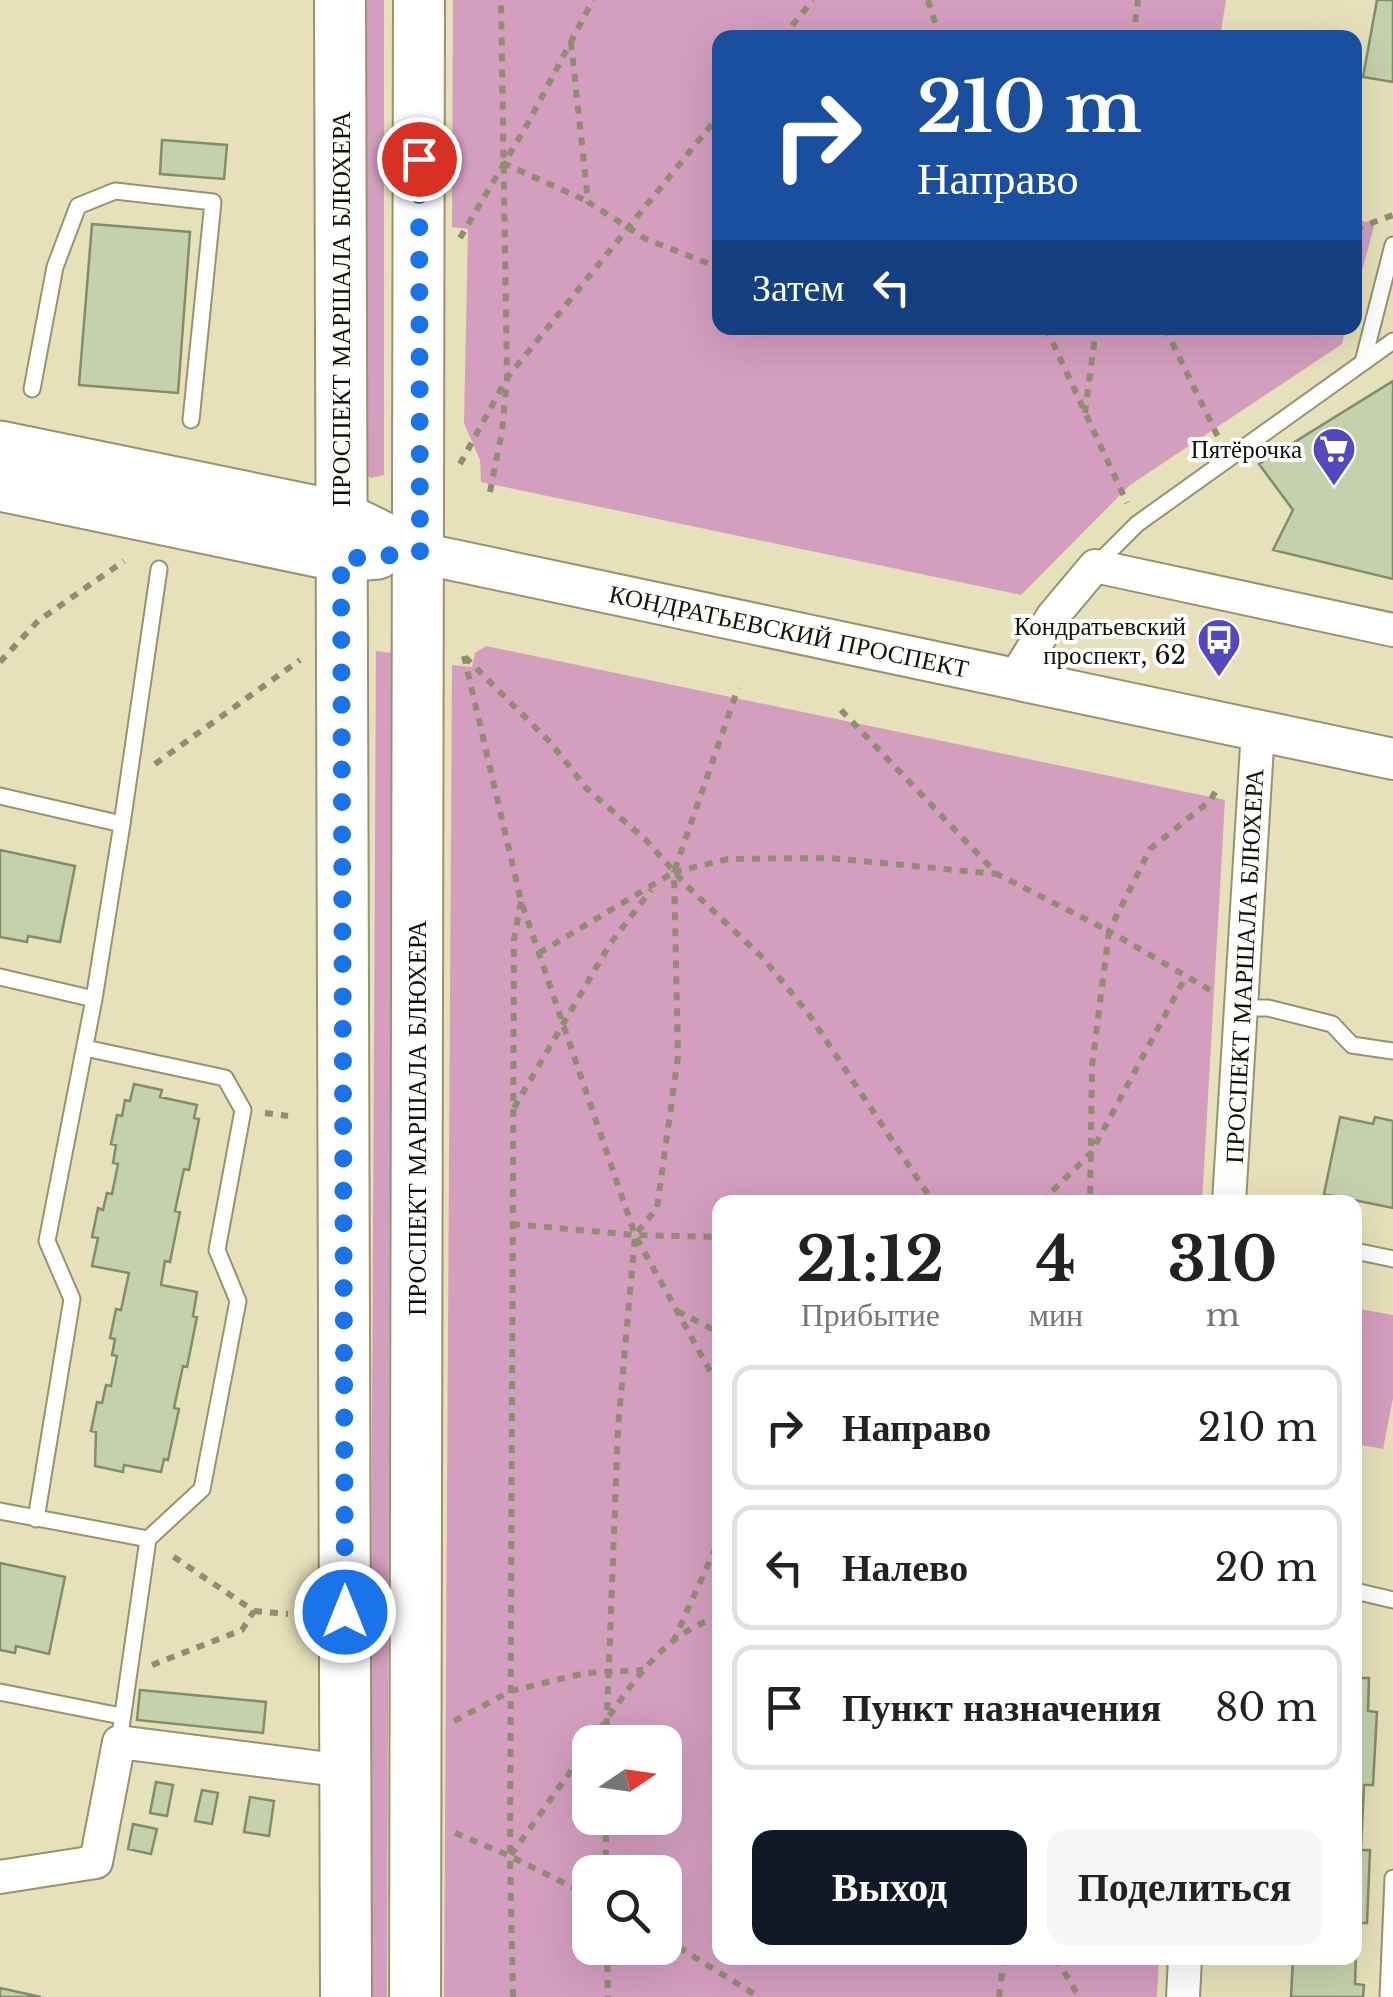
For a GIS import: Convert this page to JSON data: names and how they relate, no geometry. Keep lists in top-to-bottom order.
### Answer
{
  "streets": {
    "main road": ["ПРОСПЕКТ МАРШАЛА БЛЮХЕРА", "КОНДРАТЬЕВСКИЙ ПРОСПЕКТ"]
  },
  "crossings": [
    ["ПРОСПЕКТ МАРШАЛА БЛЮХЕРА", "КОНДРАТЬЕВСКИЙ ПРОСПЕКТ"]
  ],
  "places": {
    "supermarket": ["Пятёрочка"],
    "bus stop": ["Кондратьевский проспект, 62"]
  },
  "north": "right",
  "page": {
    "turn": ["210 m", "Направо"],
    "then": "Затем",
    "eta": [
      "21:12",
      "Прибытие",
      "4",
      "мин",
      "310",
      "m"
    ],
    "list": [
      {
        "name": "Направо",
        "value": "210 m"
      },
      {
        "name": "Налево",
        "value": "20 m"
      },
      {
        "name": "Пункт назначения",
        "value": "80 m"
      }
    ],
    "buttons": ["Выход", "Поделиться"]
  }
}
